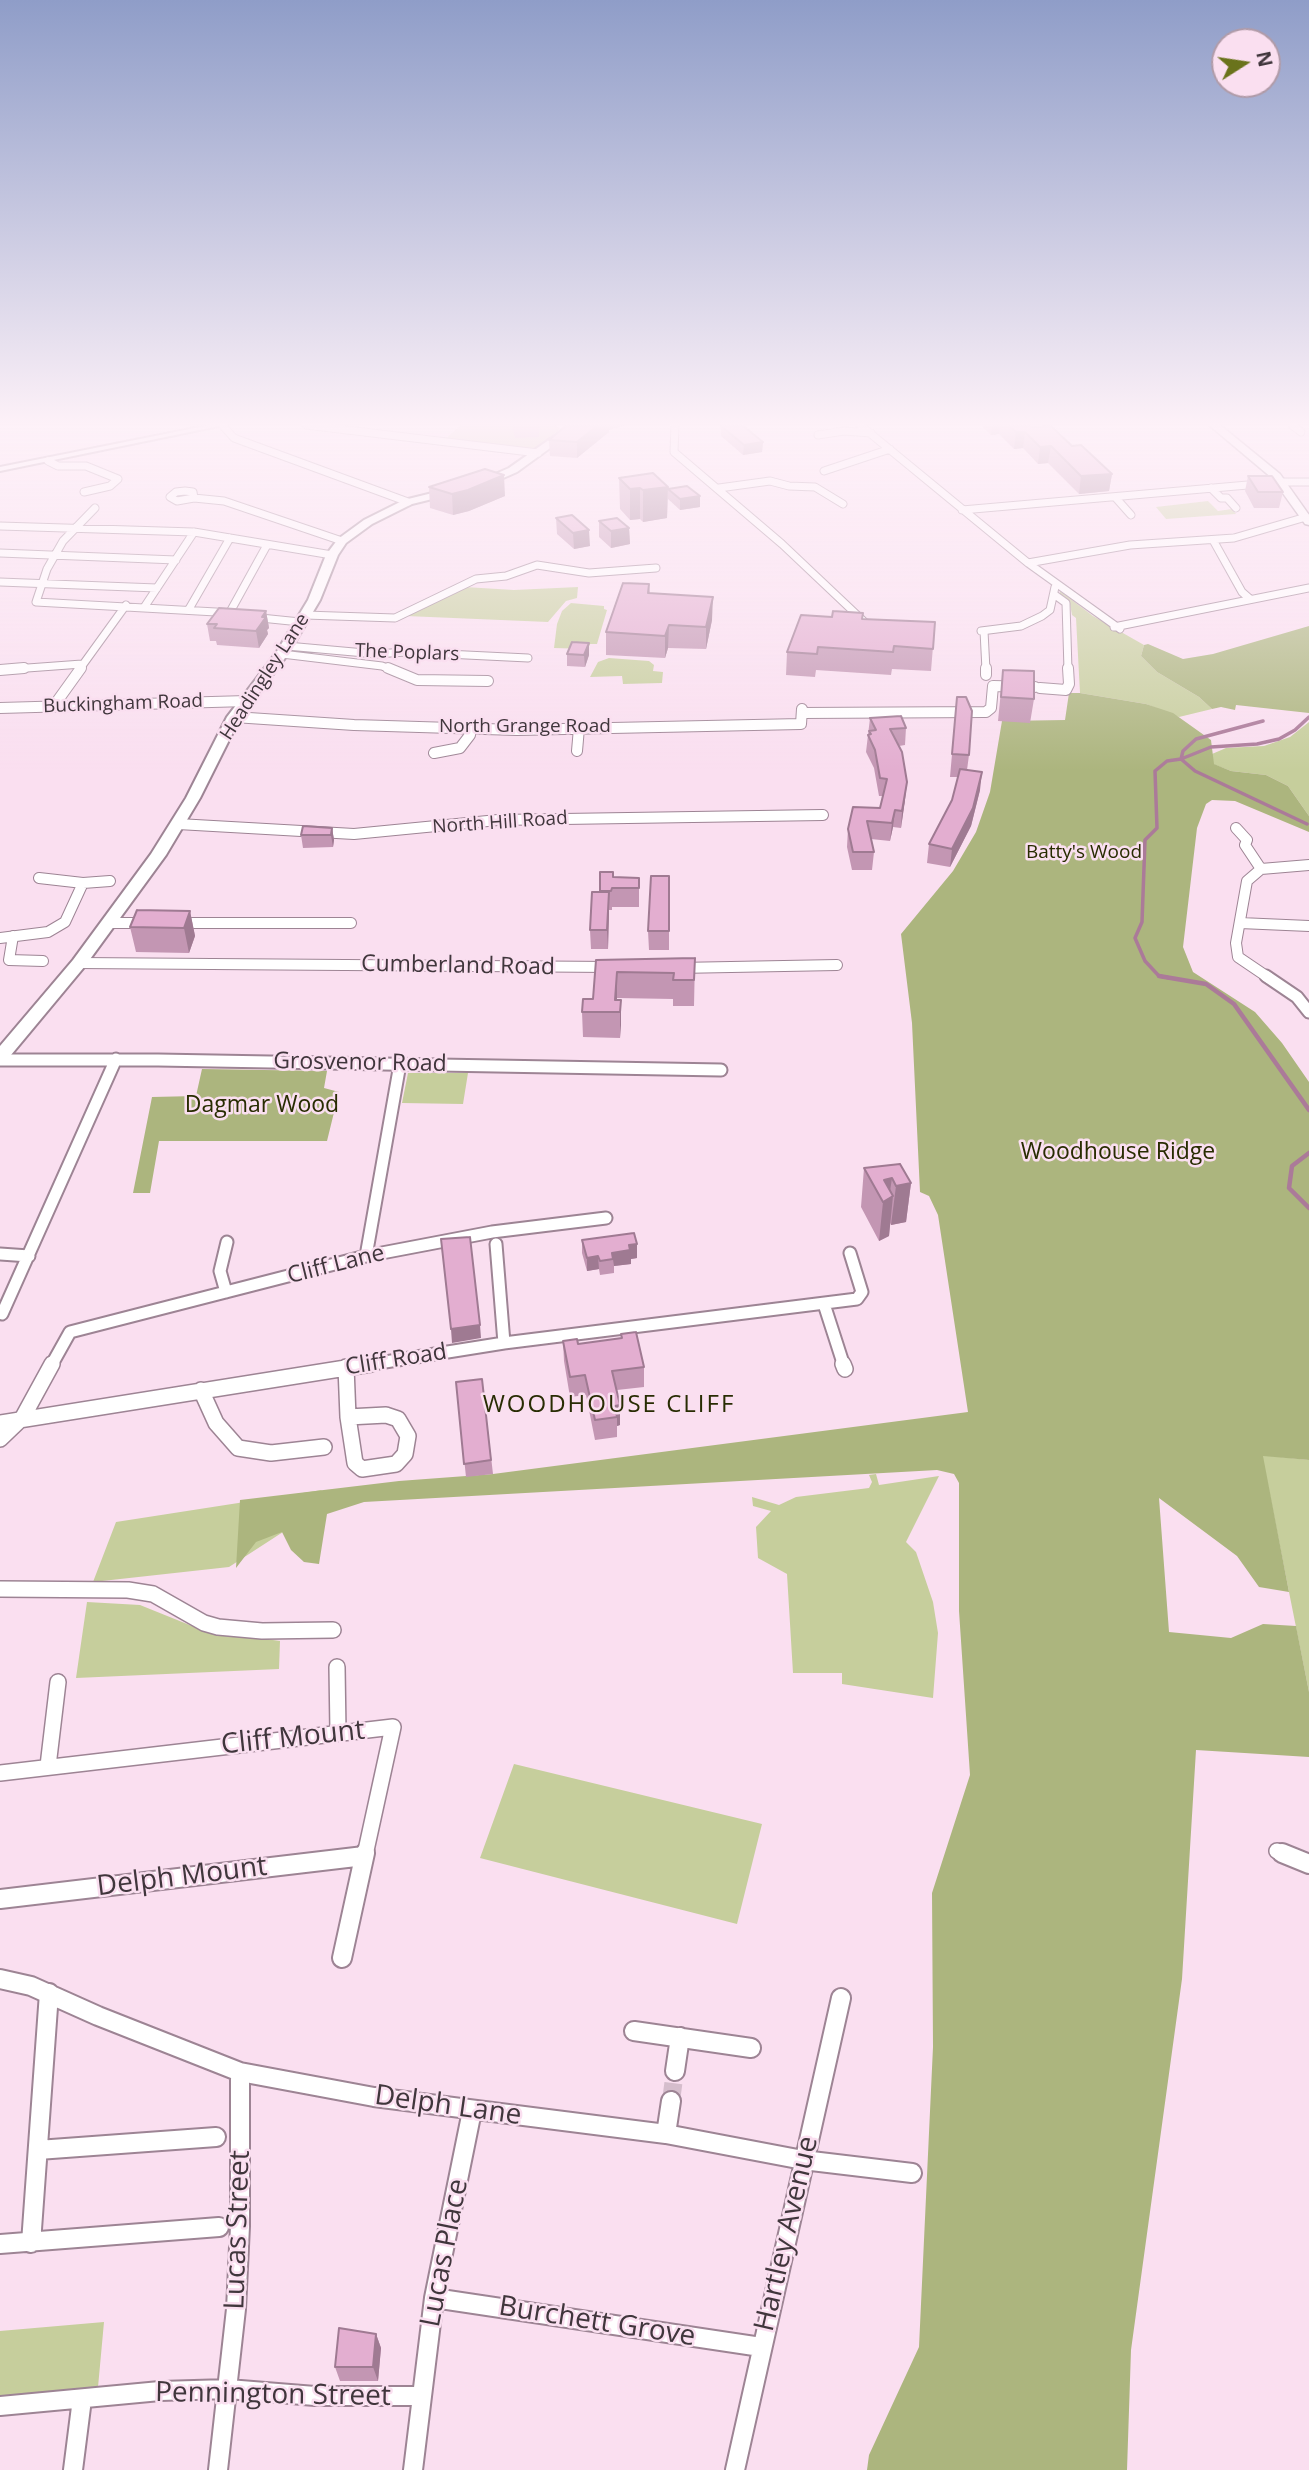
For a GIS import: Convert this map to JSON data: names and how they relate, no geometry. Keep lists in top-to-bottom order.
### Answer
{
  "streets": {
    "highway": ["Headingley Lane"],
    "street": [
      "The Poplars",
      "Buckingham Road",
      "North Grange Road",
      "North Hill Road",
      "Cumberland Road",
      "Grosvenor Road",
      "Cliff Lane",
      "Cliff Road",
      "Cliff Mount",
      "Delph Mount",
      "Delph Lane",
      "Lucas Street",
      "Hartley Avenue",
      "Lucas Place",
      "Burchett Grove",
      "Pennington Street"
    ]
  },
  "crossings": [
    ["The Poplars", "Headingley Lane"],
    ["Headingley Lane", "Buckingham Road"],
    ["Headingley Lane", "North Grange Road"],
    ["Headingley Lane", "North Hill Road"],
    ["Headingley Lane", "Cumberland Road"],
    ["Headingley Lane", "Grosvenor Road"],
    ["Cliff Lane", "Cliff Road"],
    ["Cliff Mount", "Delph Mount"],
    ["Delph Lane", "Lucas Street"],
    ["Delph Lane", "Hartley Avenue"],
    ["Delph Lane", "Lucas Place"],
    ["Lucas Street", "Pennington Street"],
    ["Hartley Avenue", "Burchett Grove"],
    ["Lucas Place", "Burchett Grove"],
    ["Lucas Place", "Pennington Street"]
  ],
  "districts": ["WOODHOUSE CLIFF"],
  "parks": ["Batty's Wood", "Dagmar Wood", "Woodhouse Ridge"],
  "north": "right"
}
